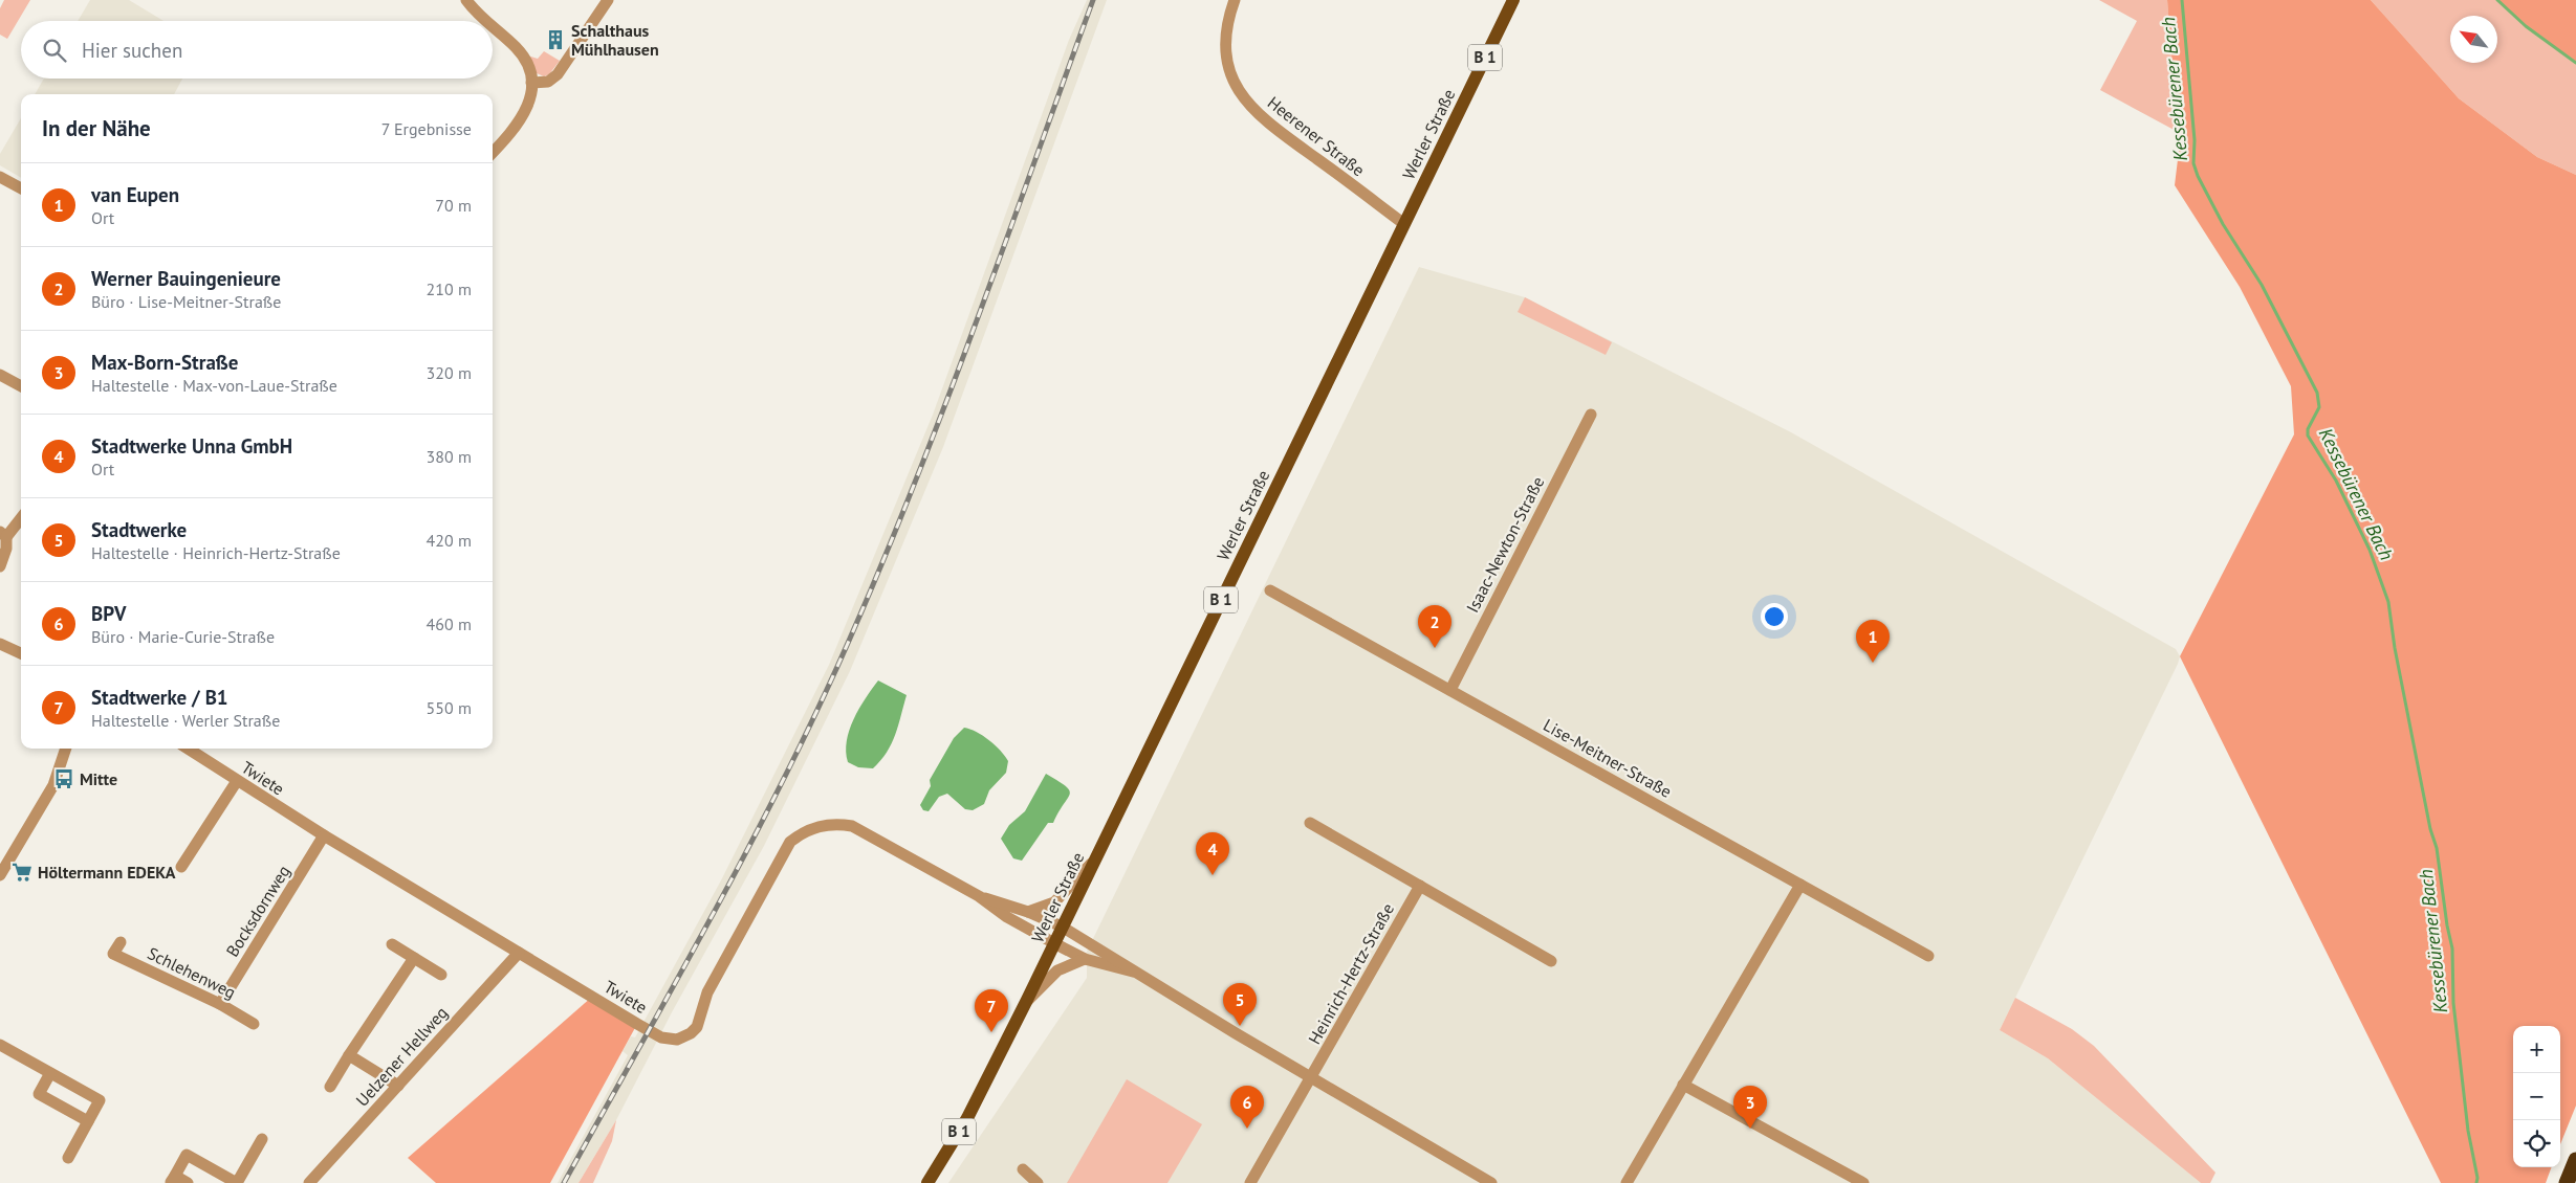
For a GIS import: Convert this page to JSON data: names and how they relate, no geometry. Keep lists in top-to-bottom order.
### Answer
{
  "streets": {
    "main road": ["B 1", "Werler Straße"],
    "street": [
      "Heerener Straße",
      "Isaac-Newton-Straße",
      "Lise-Meitner-Straße",
      "Twiete",
      "Bocksdornweg",
      "Schlehenweg",
      "Heinrich-Hertz-Straße",
      "Uelzener Hellweg"
    ]
  },
  "crossings": [
    ["Werler Straße", "Heerener Straße"],
    ["Werler Straße", "Twiete"],
    ["Isaac-Newton-Straße", "Lise-Meitner-Straße"],
    ["Twiete", "Bocksdornweg"],
    ["Twiete", "Uelzener Hellweg"],
    ["Bocksdornweg", "Schlehenweg"]
  ],
  "water": ["Kessebürener Bach"],
  "places": {
    "building": ["Schalthaus Mühlhausen"],
    "bus stop": ["Mitte"],
    "supermarket": ["Höltermann EDEKA"]
  },
  "north": "top left",
  "page": {
    "search": "Hier suchen",
    "heading": ["In der Nähe", "7 Ergebnisse"],
    "list": [
      {
        "mark": "1",
        "name": "van Eupen",
        "note": "Ort",
        "value": "70 m"
      },
      {
        "mark": "2",
        "name": "Werner Bauingenieure",
        "note": "Büro · Lise-Meitner-Straße",
        "value": "210 m"
      },
      {
        "mark": "3",
        "name": "Max-Born-Straße",
        "note": "Haltestelle · Max-von-Laue-Straße",
        "value": "320 m"
      },
      {
        "mark": "4",
        "name": "Stadtwerke Unna GmbH",
        "note": "Ort",
        "value": "380 m"
      },
      {
        "mark": "5",
        "name": "Stadtwerke",
        "note": "Haltestelle · Heinrich-Hertz-Straße",
        "value": "420 m"
      },
      {
        "mark": "6",
        "name": "BPV",
        "note": "Büro · Marie-Curie-Straße",
        "value": "460 m"
      },
      {
        "mark": "7",
        "name": "Stadtwerke / B1",
        "note": "Haltestelle · Werler Straße",
        "value": "550 m"
      }
    ],
    "pins": [
      "2",
      "1",
      "4",
      "5",
      "7",
      "3",
      "6"
    ],
    "map_buttons": ["+", "−"]
  }
}
